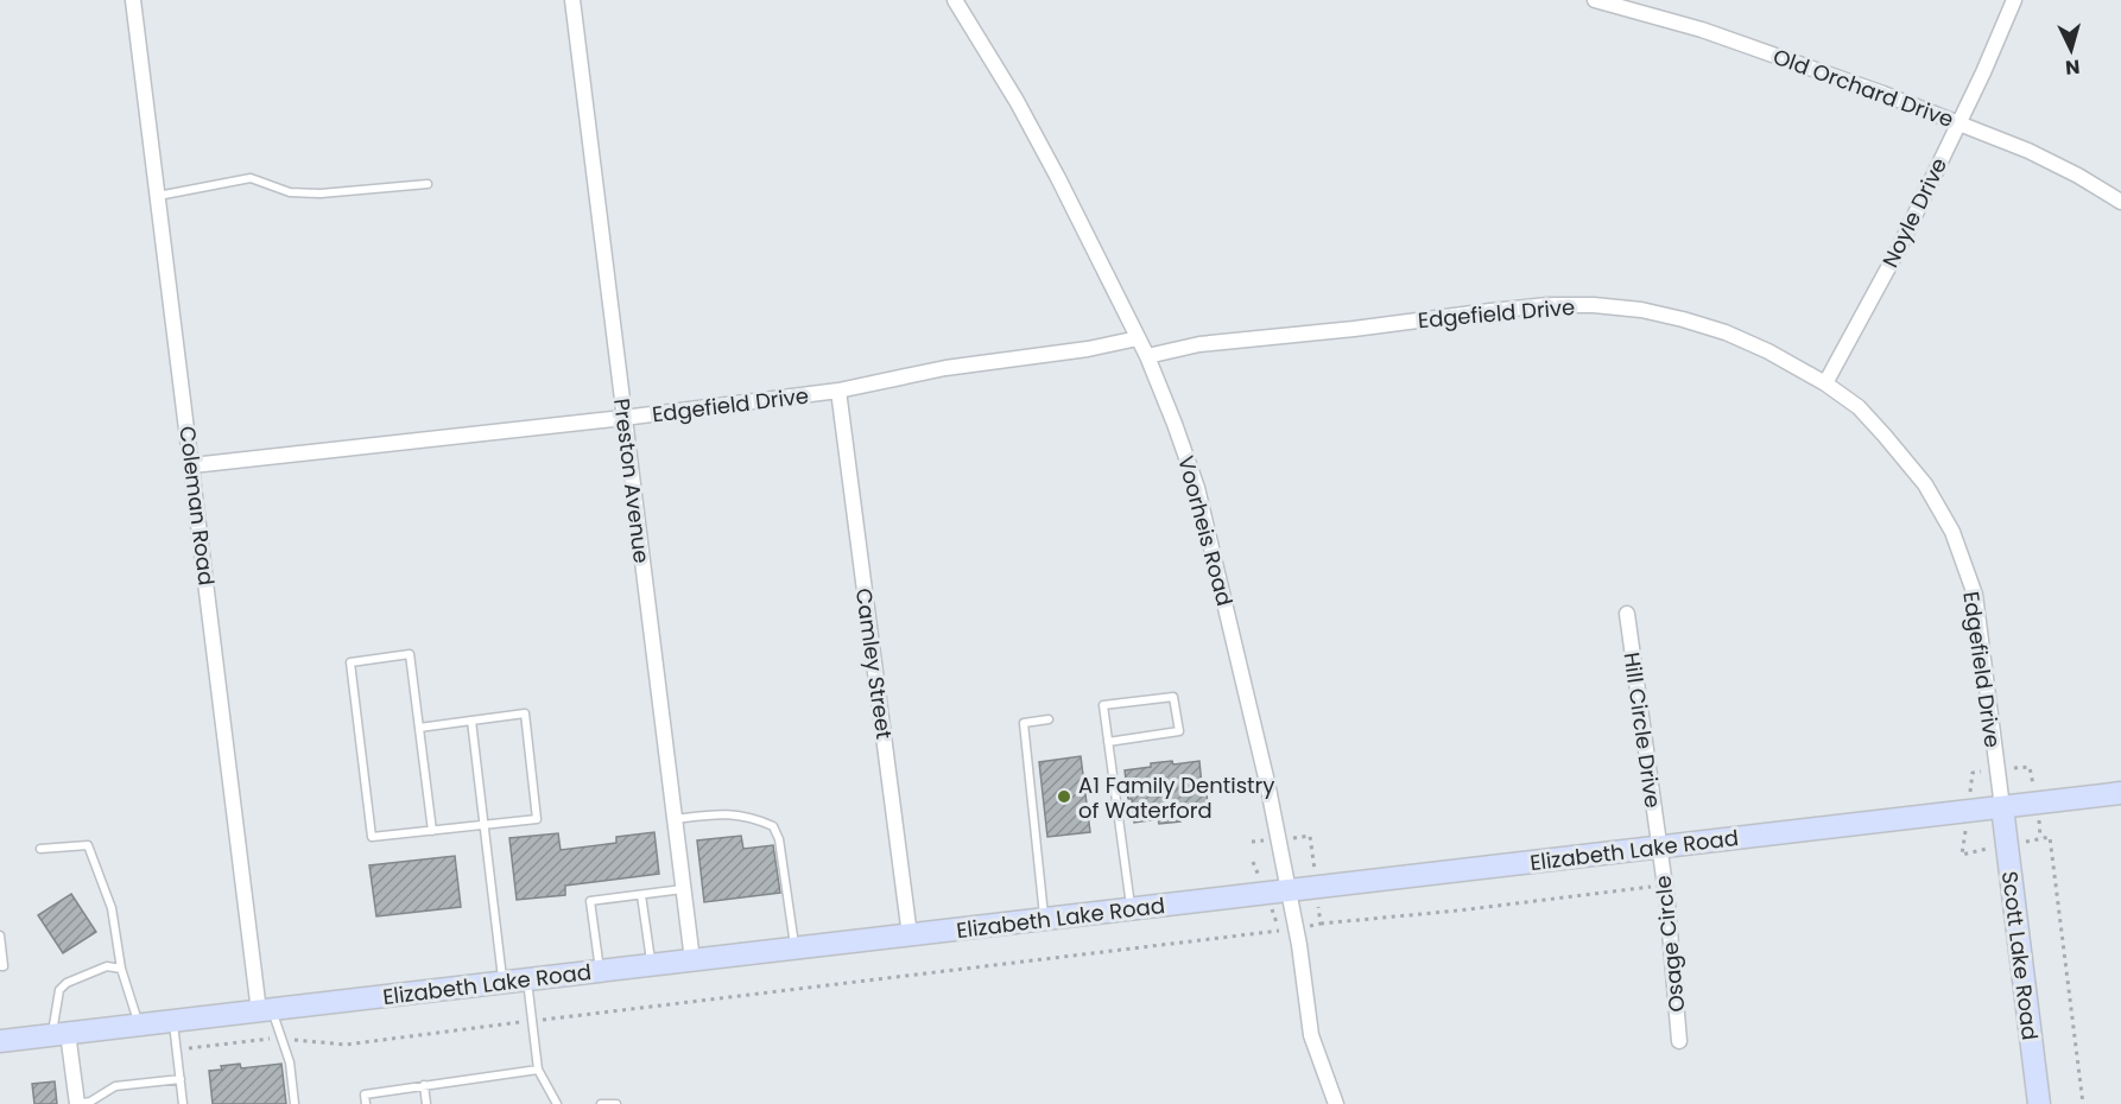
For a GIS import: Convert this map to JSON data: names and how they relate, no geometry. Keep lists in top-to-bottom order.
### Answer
{
  "streets": {
    "main road": ["Elizabeth Lake Road", "Scott Lake Road"],
    "street": [
      "Old Orchard Drive",
      "Noyle Drive",
      "Edgefield Drive",
      "Preston Avenue",
      "Coleman Road",
      "Voorheis Road",
      "Camley Street",
      "Hill Circle Drive",
      "Osage Circle"
    ]
  },
  "crossings": [
    ["Old Orchard Drive", "Noyle Drive"],
    ["Noyle Drive", "Edgefield Drive"],
    ["Edgefield Drive", "Preston Avenue"],
    ["Edgefield Drive", "Coleman Road"],
    ["Edgefield Drive", "Voorheis Road"],
    ["Edgefield Drive", "Camley Street"],
    ["Edgefield Drive", "Elizabeth Lake Road"],
    ["Edgefield Drive", "Scott Lake Road"],
    ["Preston Avenue", "Elizabeth Lake Road"],
    ["Coleman Road", "Elizabeth Lake Road"],
    ["Voorheis Road", "Elizabeth Lake Road"],
    ["Camley Street", "Elizabeth Lake Road"],
    ["Hill Circle Drive", "Elizabeth Lake Road"],
    ["Hill Circle Drive", "Osage Circle"],
    ["Elizabeth Lake Road", "Osage Circle"],
    ["Elizabeth Lake Road", "Scott Lake Road"]
  ],
  "places": ["A1 Family Dentistry of Waterford"],
  "north": "bottom"
}
